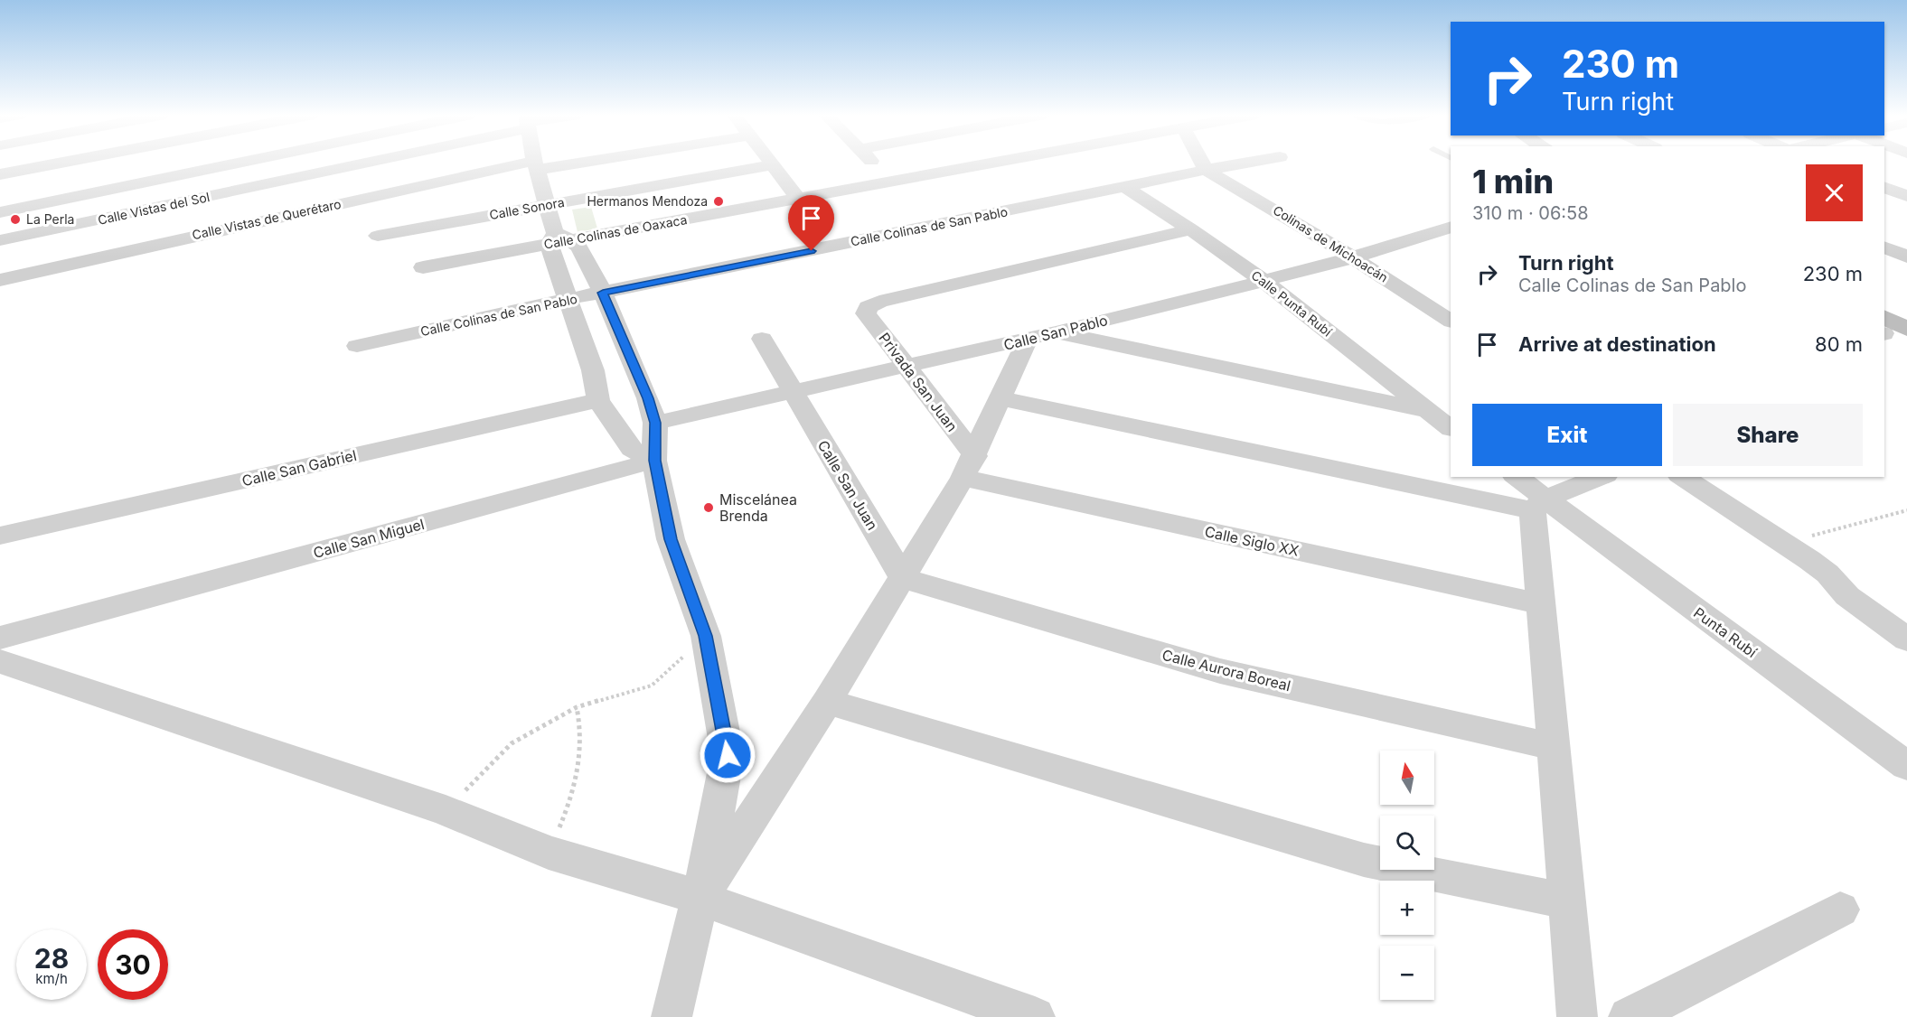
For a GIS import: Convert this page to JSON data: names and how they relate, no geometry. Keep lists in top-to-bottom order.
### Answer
{
  "streets": {
    "street": [
      "Calle Vistas del Sol",
      "Calle Sonora",
      "Calle Vistas de Querétaro",
      "Calle Colinas de San Pablo",
      "Calle Colinas de Oaxaca",
      "Colinas de Michoacán",
      "Calle Punta Rubí",
      "Calle San Pablo",
      "Privada San Juan",
      "Calle San Gabriel",
      "Calle San Juan",
      "Calle San Miguel",
      "Calle Siglo XX",
      "Punta Rubí",
      "Calle Aurora Boreal"
    ]
  },
  "crossings": [
    ["Calle Colinas de San Pablo", "Colinas de Michoacán"],
    ["Calle Colinas de San Pablo", "Calle Punta Rubí"],
    ["Colinas de Michoacán", "Calle San Pablo"],
    ["Calle Punta Rubí", "Calle San Pablo"],
    ["Calle Punta Rubí", "Privada San Juan"],
    ["Calle San Pablo", "Privada San Juan"],
    ["Calle San Pablo", "Calle San Juan"],
    ["Privada San Juan", "Calle Siglo XX"],
    ["Calle San Juan", "Calle Aurora Boreal"]
  ],
  "places": ["Hermanos Mendoza", "La Perla", "Miscelánea Brenda"],
  "north": "top",
  "page": {
    "turn": ["230 m", "Turn right"],
    "heading": ["1 min", "310 m · 06:58"],
    "list": [
      {
        "name": "Turn right",
        "note": "Calle Colinas de San Pablo",
        "value": "230 m"
      },
      {
        "name": "Arrive at destination",
        "value": "80 m"
      }
    ],
    "buttons": ["Exit", "Share"],
    "map_buttons": ["+", "−"],
    "speed": "28 km/h",
    "limit": "30"
  }
}
